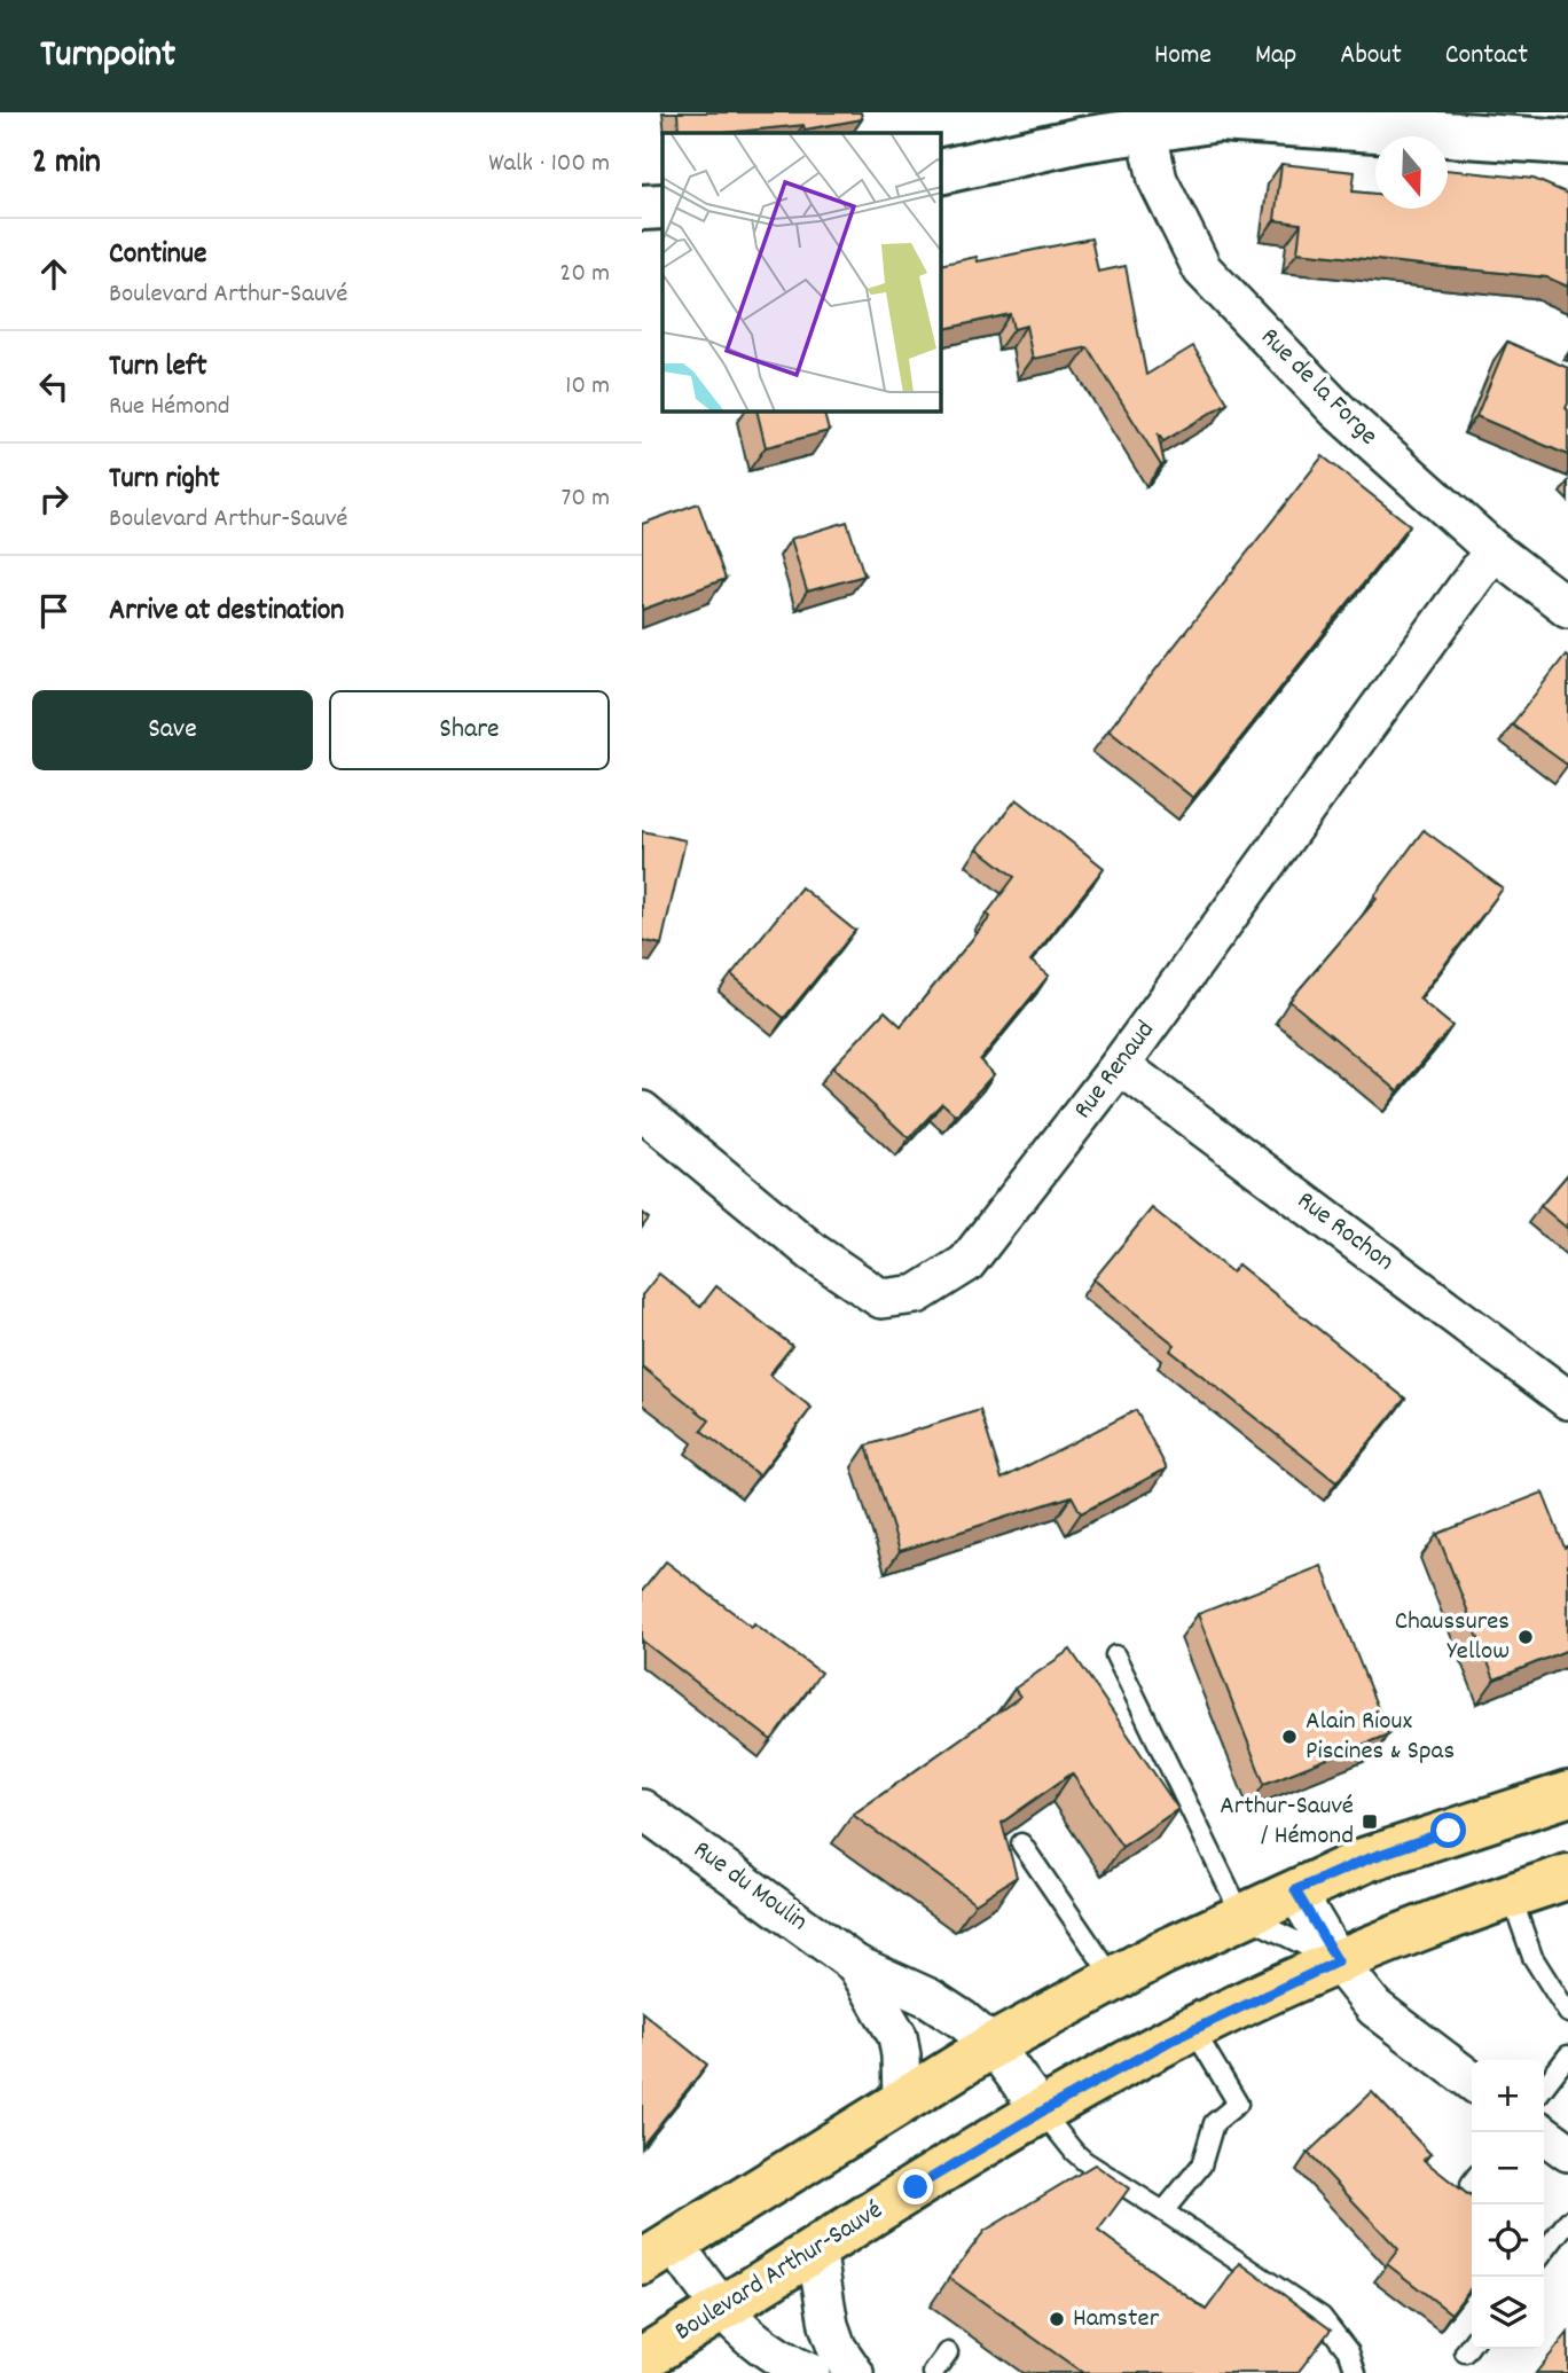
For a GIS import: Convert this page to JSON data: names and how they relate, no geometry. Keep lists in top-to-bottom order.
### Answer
{
  "streets": {
    "main road": ["Boulevard Arthur-Sauvé"],
    "street": [
      "Rue de la Forge",
      "Rue Renaud",
      "Rue Rochon",
      "Rue du Moulin"
    ]
  },
  "crossings": [
    ["Rue de la Forge", "Rue Renaud"],
    ["Rue Renaud", "Rue Rochon"],
    ["Rue du Moulin", "Boulevard Arthur-Sauvé"]
  ],
  "places": {
    "other": ["Chaussures Yellow", "Alain Rioux Piscines & Spas", "Hamster"],
    "transit": ["Arthur-Sauvé / Hémond"]
  },
  "north": "bottom",
  "page": {
    "header": "Turnpoint",
    "nav": [
      "Home",
      "Map",
      "About",
      "Contact"
    ],
    "heading": ["2 min", "Walk · 100 m"],
    "list": [
      ["Continue", "Boulevard Arthur-Sauvé", "20 m"],
      ["Turn left", "Rue Hémond", "10 m"],
      ["Turn right", "Boulevard Arthur-Sauvé", "70 m"],
      "Arrive at destination"
    ],
    "buttons": ["Save", "Share"],
    "map_buttons": ["+", "−"]
  }
}
